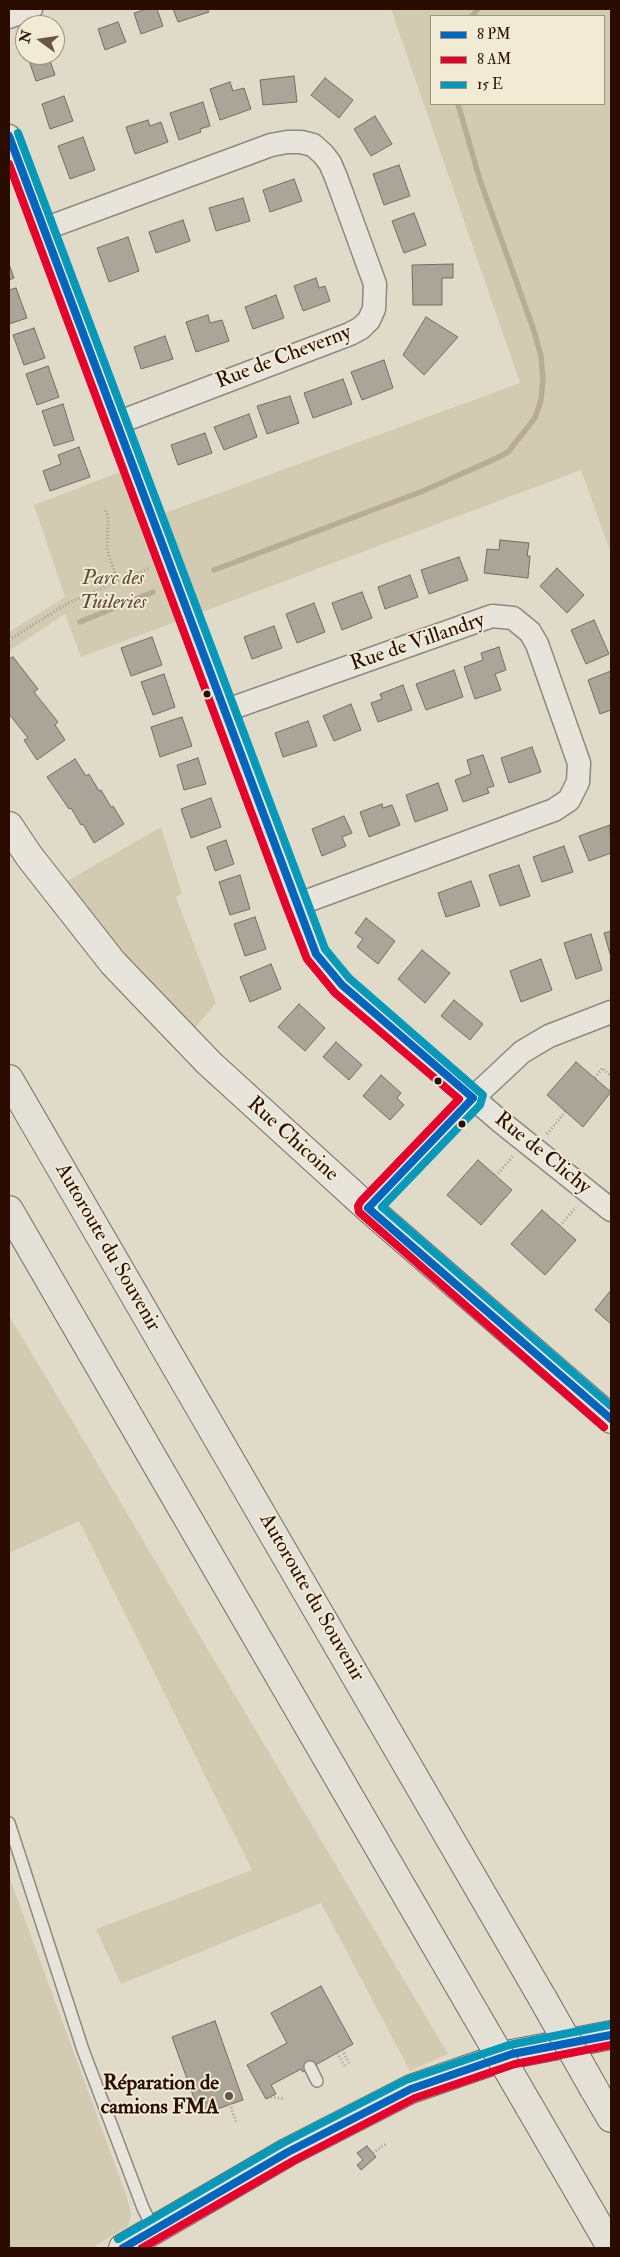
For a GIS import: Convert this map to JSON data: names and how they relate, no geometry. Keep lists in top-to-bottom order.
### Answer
{
  "streets": {
    "highway": ["Autoroute du Souvenir"],
    "street": [
      "Rue de Cheverny",
      "Rue de Villandry",
      "Rue Chicoine",
      "Rue de Clichy"
    ]
  },
  "crossings": [
    ["Rue de Cheverny", "Rue de Clichy"],
    ["Rue de Villandry", "Rue de Clichy"]
  ],
  "parks": ["Parc des Tuileries"],
  "places": ["Réparation de camions FMA"],
  "legend": ["8 PM", "8 AM", "15 E"],
  "north": "left"
}
